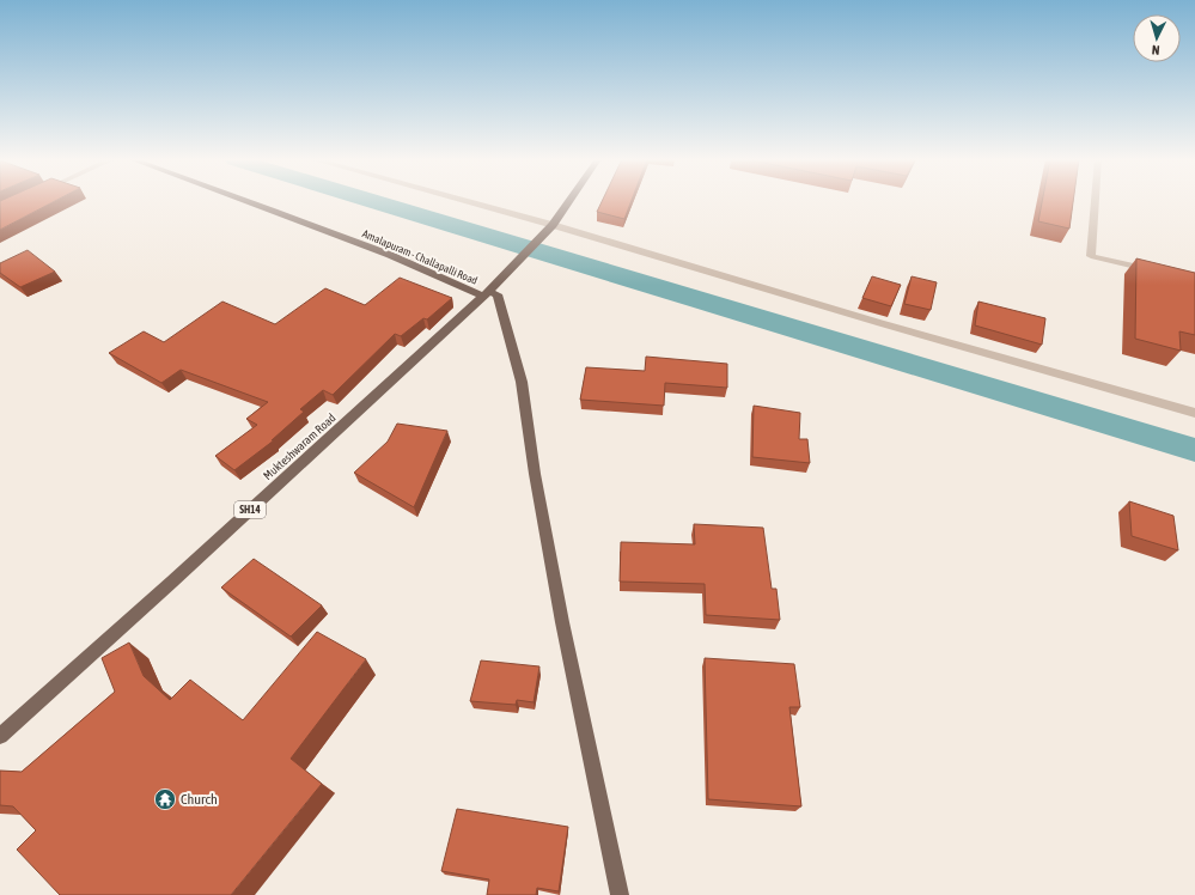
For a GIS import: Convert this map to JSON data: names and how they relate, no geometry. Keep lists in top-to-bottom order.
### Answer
{
  "streets": {
    "main road": ["Amalapuram - Challapalli Road", "Mukteshwaram Road", "SH14"]
  },
  "crossings": [
    ["Amalapuram - Challapalli Road", "Mukteshwaram Road"]
  ],
  "places": {
    "temple": ["Church"]
  },
  "north": "bottom"
}
